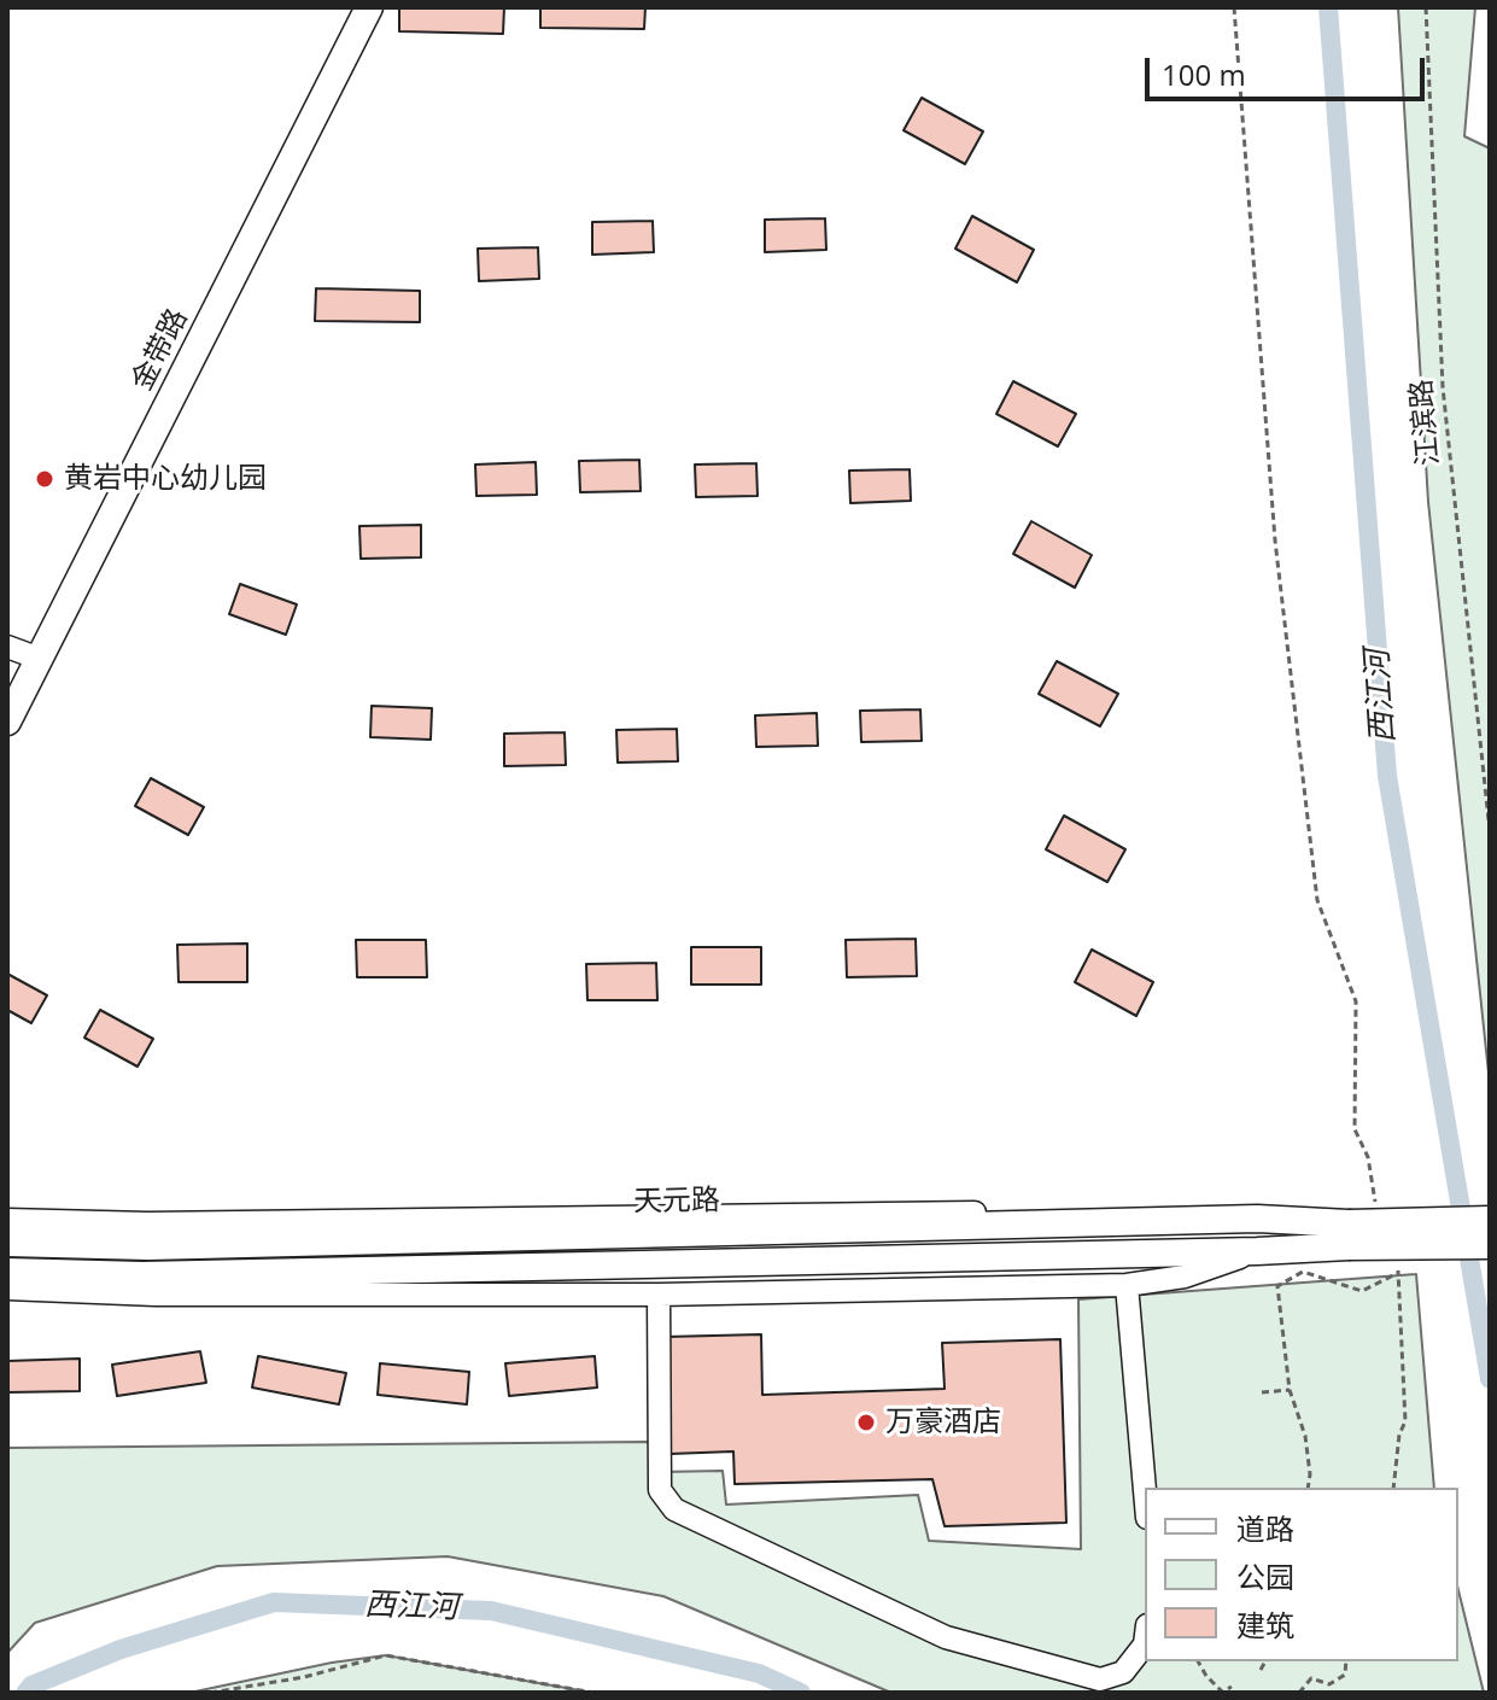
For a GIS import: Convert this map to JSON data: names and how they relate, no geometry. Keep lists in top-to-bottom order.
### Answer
{
  "streets": {
    "main road": ["金带路", "天元路"],
    "path": ["江滨路"]
  },
  "water": ["西江河"],
  "places": ["黄岩中心幼儿园", "万豪酒店"],
  "legend": ["道路", "公园", "建筑"],
  "scale_bar": "100 m"
}
